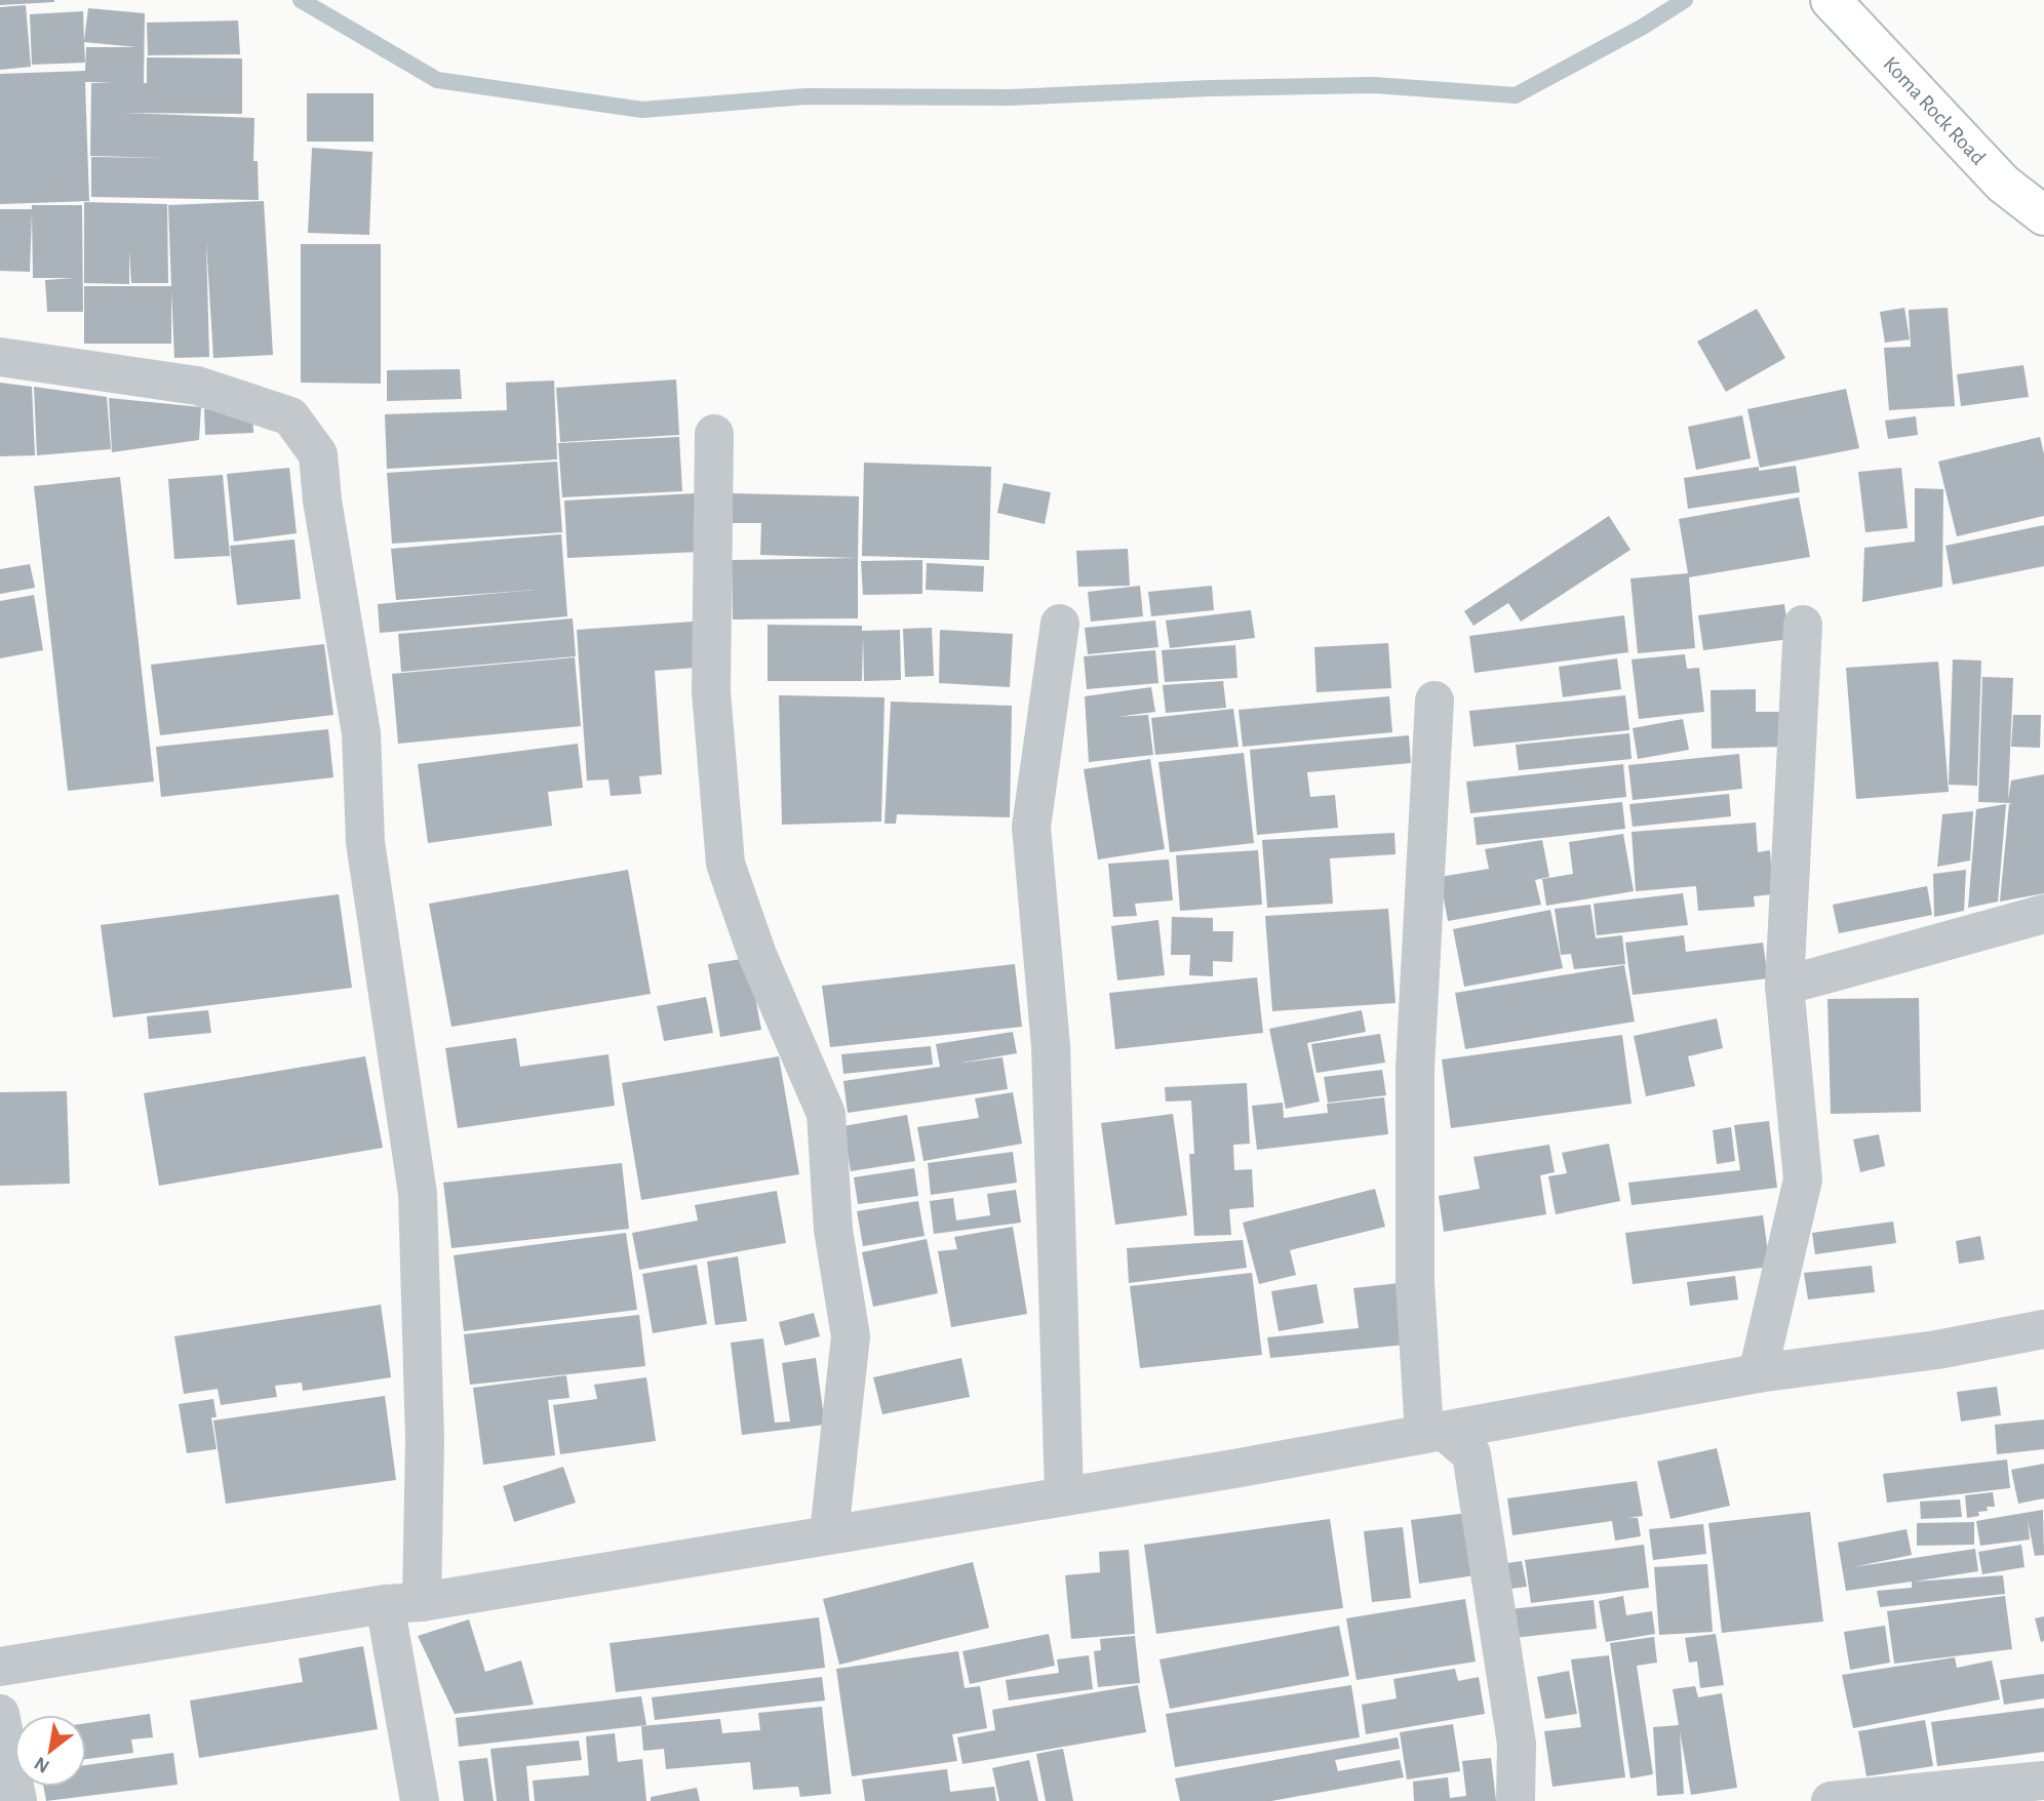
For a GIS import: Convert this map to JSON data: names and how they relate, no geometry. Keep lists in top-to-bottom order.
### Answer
{
  "streets": {
    "main road": ["Koma Rock Road"]
  },
  "north": "bottom left"
}
